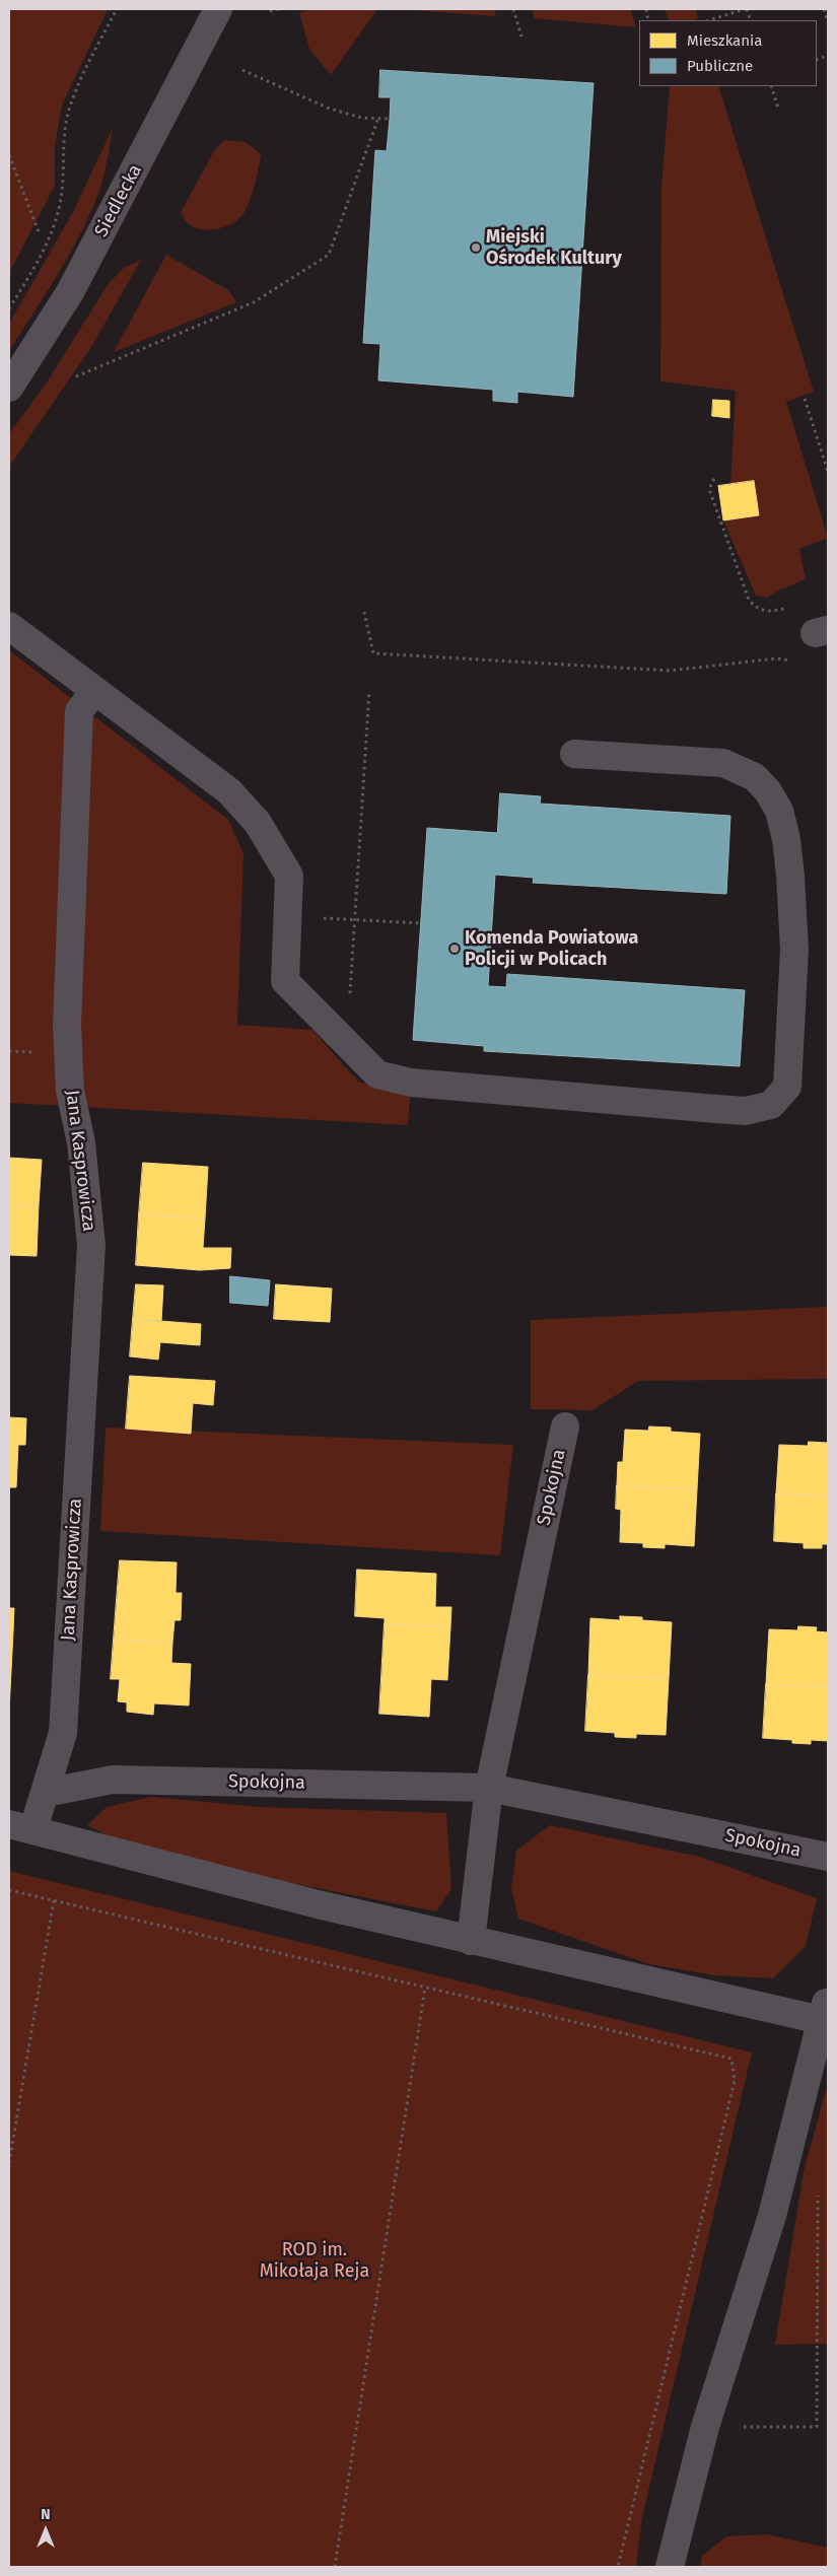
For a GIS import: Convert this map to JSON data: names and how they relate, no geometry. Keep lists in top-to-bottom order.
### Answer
{
  "streets": {
    "street": ["Siedlecka", "Jana Kasprowicza", "Spokojna"]
  },
  "crossings": [
    ["Jana Kasprowicza", "Spokojna"]
  ],
  "parks": ["ROD im. Mikołaja Reja"],
  "places": ["Miejski Ośrodek Kultury", "Komenda Powiatowa Policji w Policach"],
  "legend": ["Mieszkania", "Publiczne"],
  "north": "top"
}
